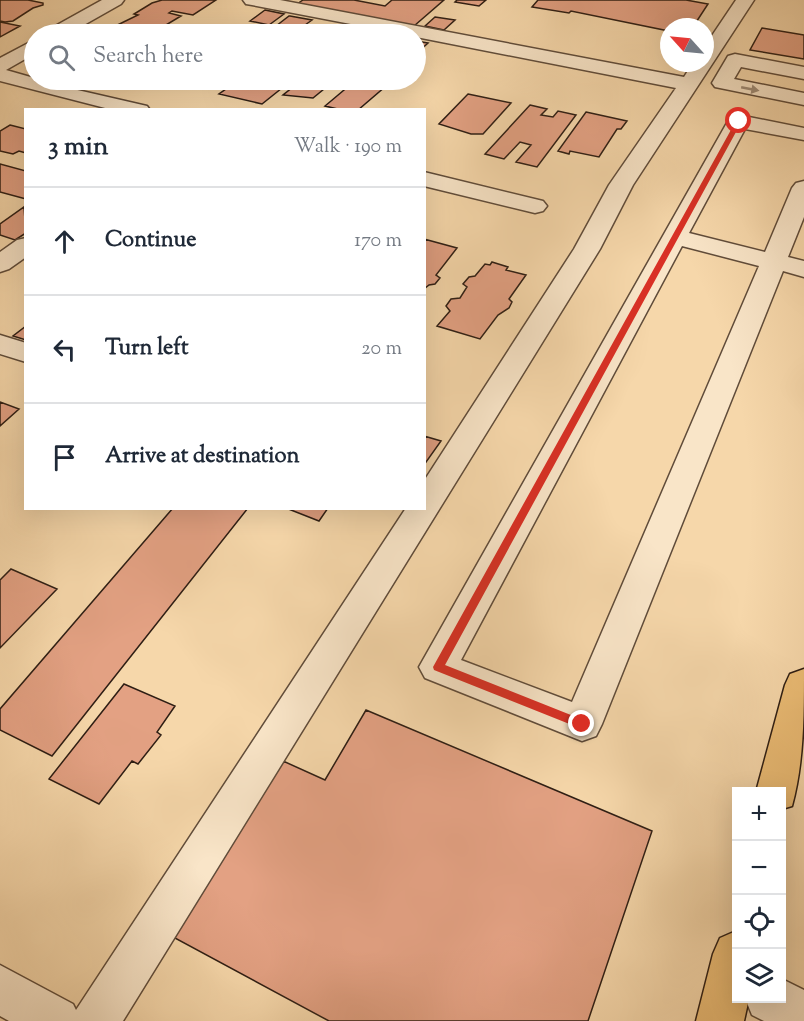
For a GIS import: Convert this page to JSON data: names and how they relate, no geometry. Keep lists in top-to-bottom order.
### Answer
{
  "north": "top left",
  "page": {
    "search": "Search here",
    "heading": ["3 min", "Walk · 190 m"],
    "list": [
      ["Continue", "170 m"],
      ["Turn left", "20 m"],
      "Arrive at destination"
    ],
    "map_buttons": ["+", "−"]
  }
}
